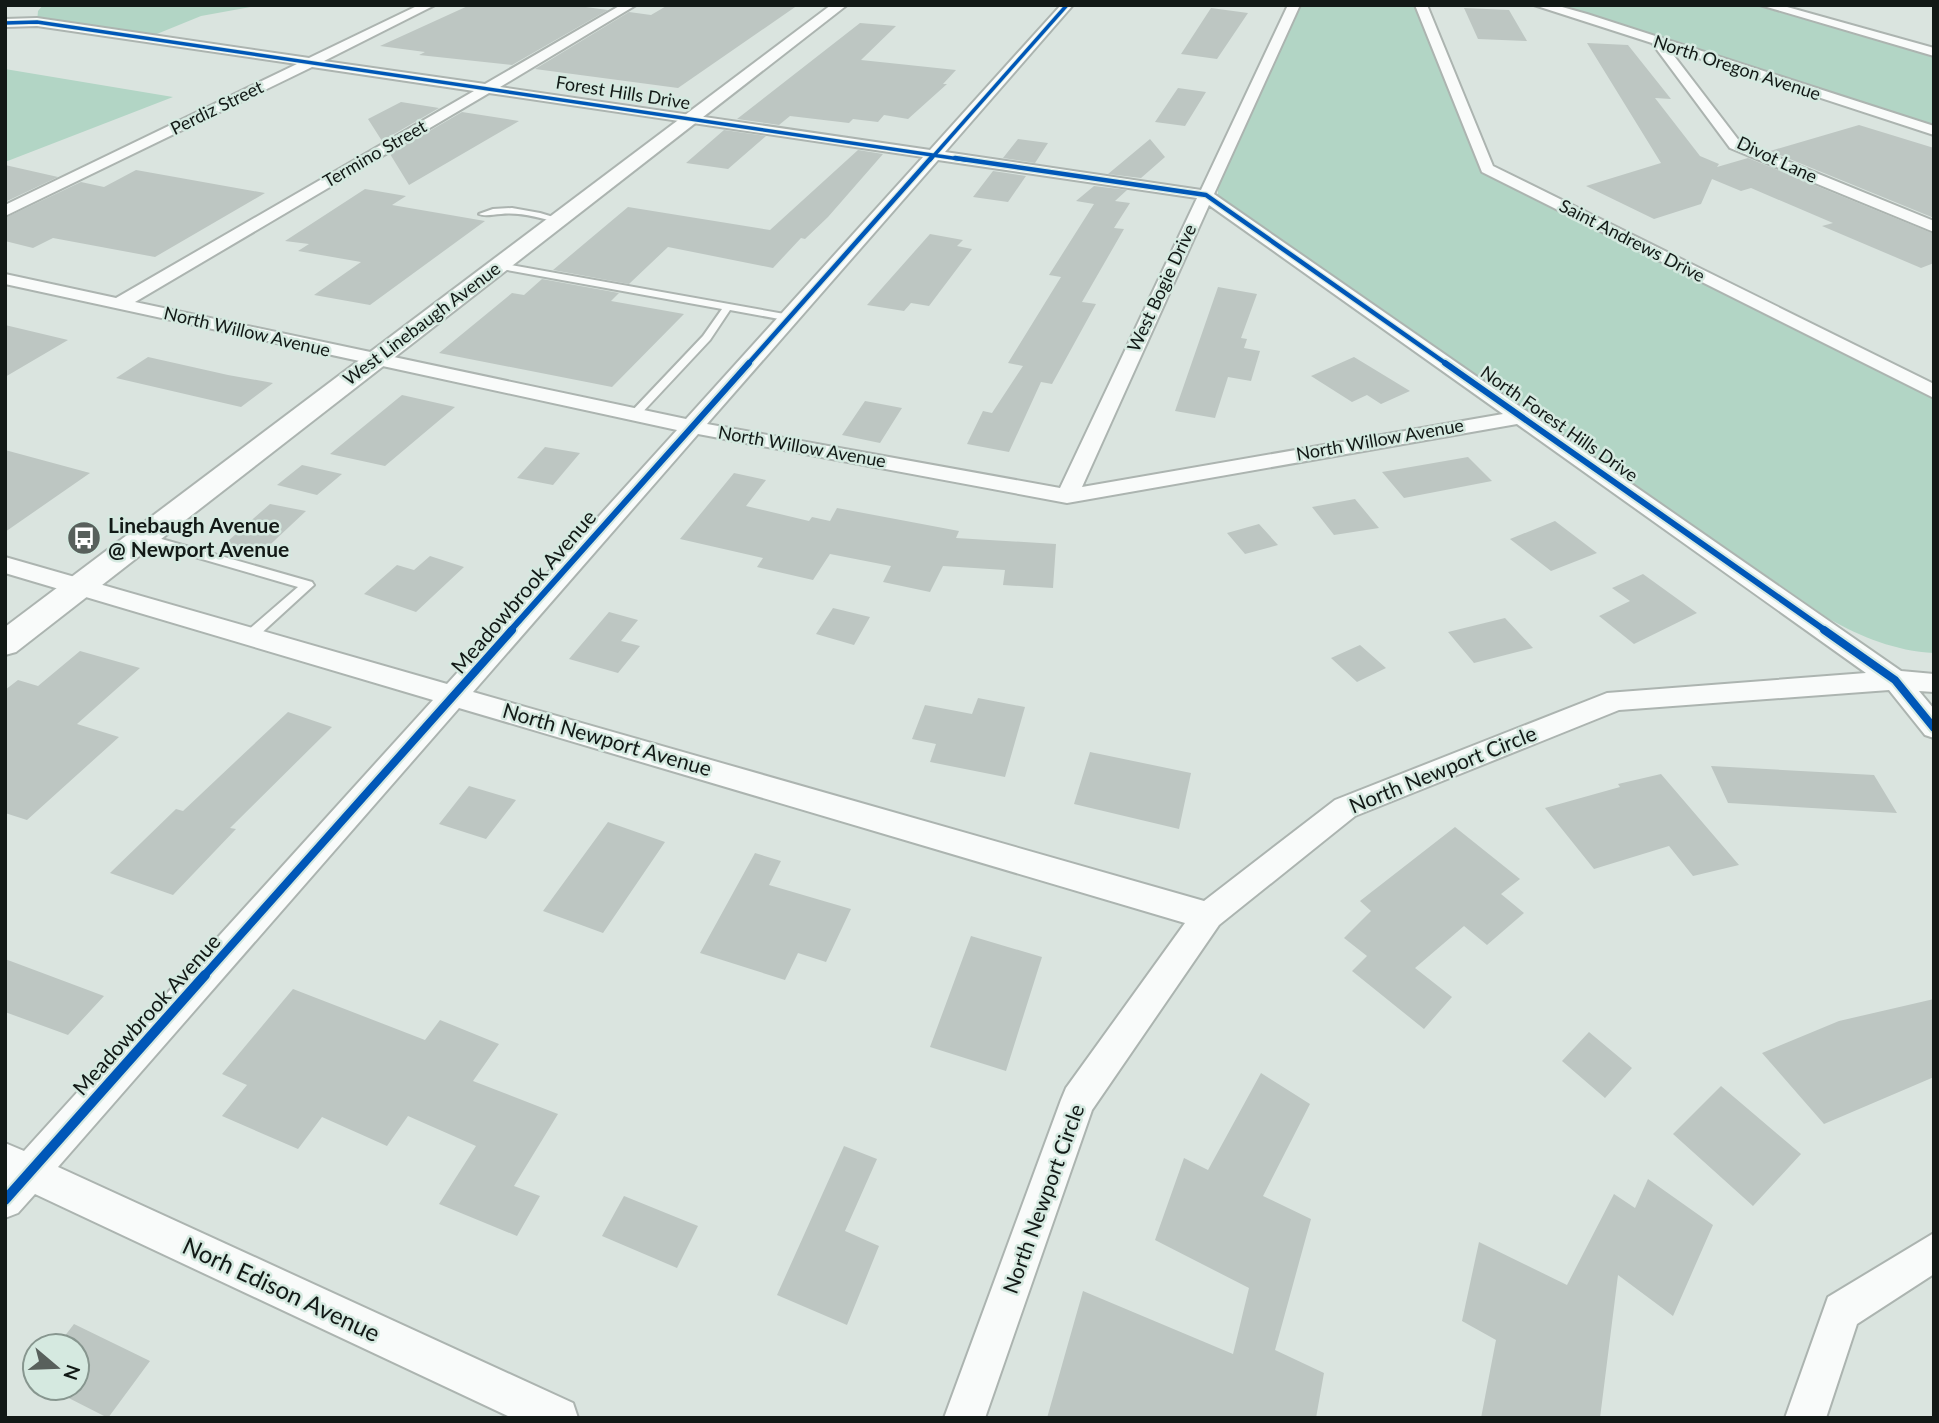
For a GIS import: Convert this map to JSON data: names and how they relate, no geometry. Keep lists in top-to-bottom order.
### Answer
{
  "streets": {
    "street": [
      "North Oregon Avenue",
      "Forest Hills Drive",
      "Perdiz Street",
      "Termino Street",
      "Divot Lane",
      "Saint Andrews Drive",
      "West Bogie Drive",
      "West Linebaugh Avenue",
      "North Willow Avenue",
      "North Forest Hills Drive",
      "Meadowbrook Avenue",
      "North Newport Avenue",
      "North Newport Circle",
      "Norh Edison Avenue"
    ]
  },
  "crossings": [
    ["North Oregon Avenue", "Divot Lane"],
    ["Forest Hills Drive", "Perdiz Street"],
    ["Forest Hills Drive", "Termino Street"],
    ["Forest Hills Drive", "West Bogie Drive"],
    ["Forest Hills Drive", "West Linebaugh Avenue"],
    ["Forest Hills Drive", "North Forest Hills Drive"],
    ["Forest Hills Drive", "Meadowbrook Avenue"],
    ["Termino Street", "North Willow Avenue"],
    ["West Bogie Drive", "North Willow Avenue"],
    ["West Bogie Drive", "North Forest Hills Drive"],
    ["West Linebaugh Avenue", "North Willow Avenue"],
    ["West Linebaugh Avenue", "North Newport Avenue"],
    ["North Willow Avenue", "North Forest Hills Drive"],
    ["North Willow Avenue", "Meadowbrook Avenue"],
    ["North Forest Hills Drive", "North Newport Circle"],
    ["Meadowbrook Avenue", "North Newport Avenue"],
    ["Meadowbrook Avenue", "Norh Edison Avenue"],
    ["North Newport Avenue", "North Newport Circle"]
  ],
  "places": {
    "bus stop": ["Linebaugh Avenue @ Newport Avenue"]
  },
  "north": "right"
}
